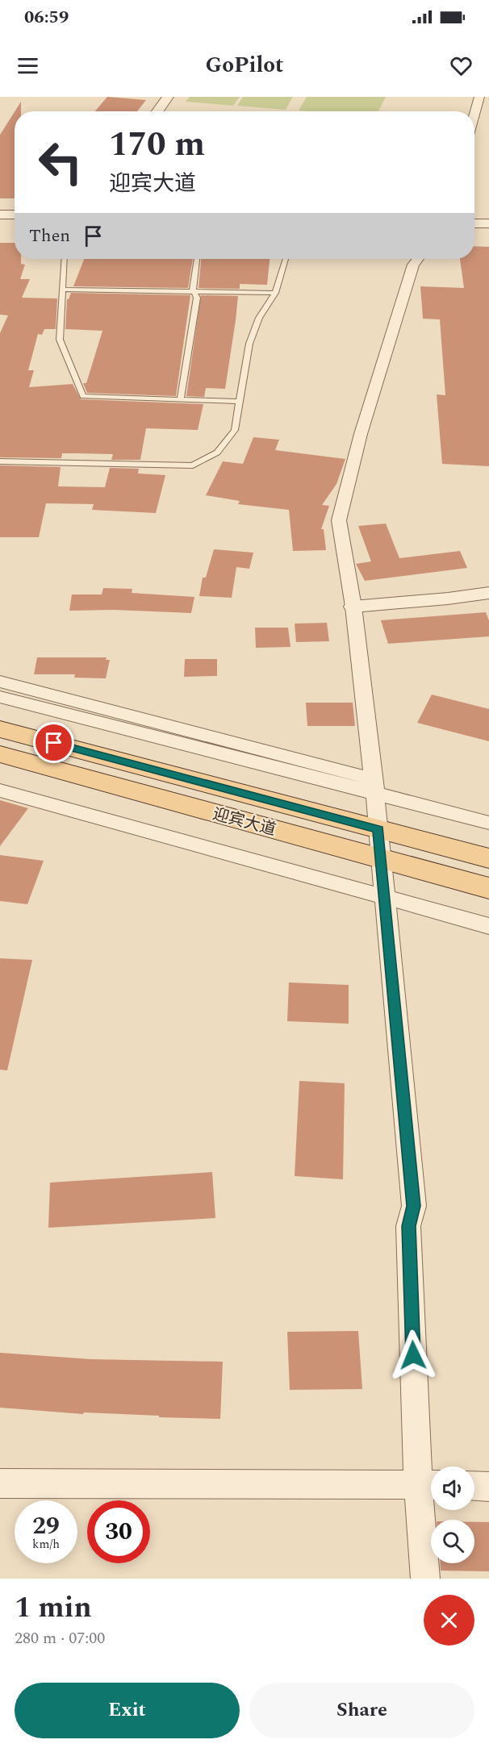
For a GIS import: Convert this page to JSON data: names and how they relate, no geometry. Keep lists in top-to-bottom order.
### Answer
{
  "streets": {
    "main road": ["迎宾大道"]
  },
  "page": {
    "status": "06:59",
    "header": "GoPilot",
    "turn": ["170 m", "迎宾大道"],
    "then": "Then",
    "speed": "29 km/h",
    "limit": "30",
    "heading": ["1 min", "280 m · 07:00"],
    "buttons": ["Exit", "Share"]
  }
}
